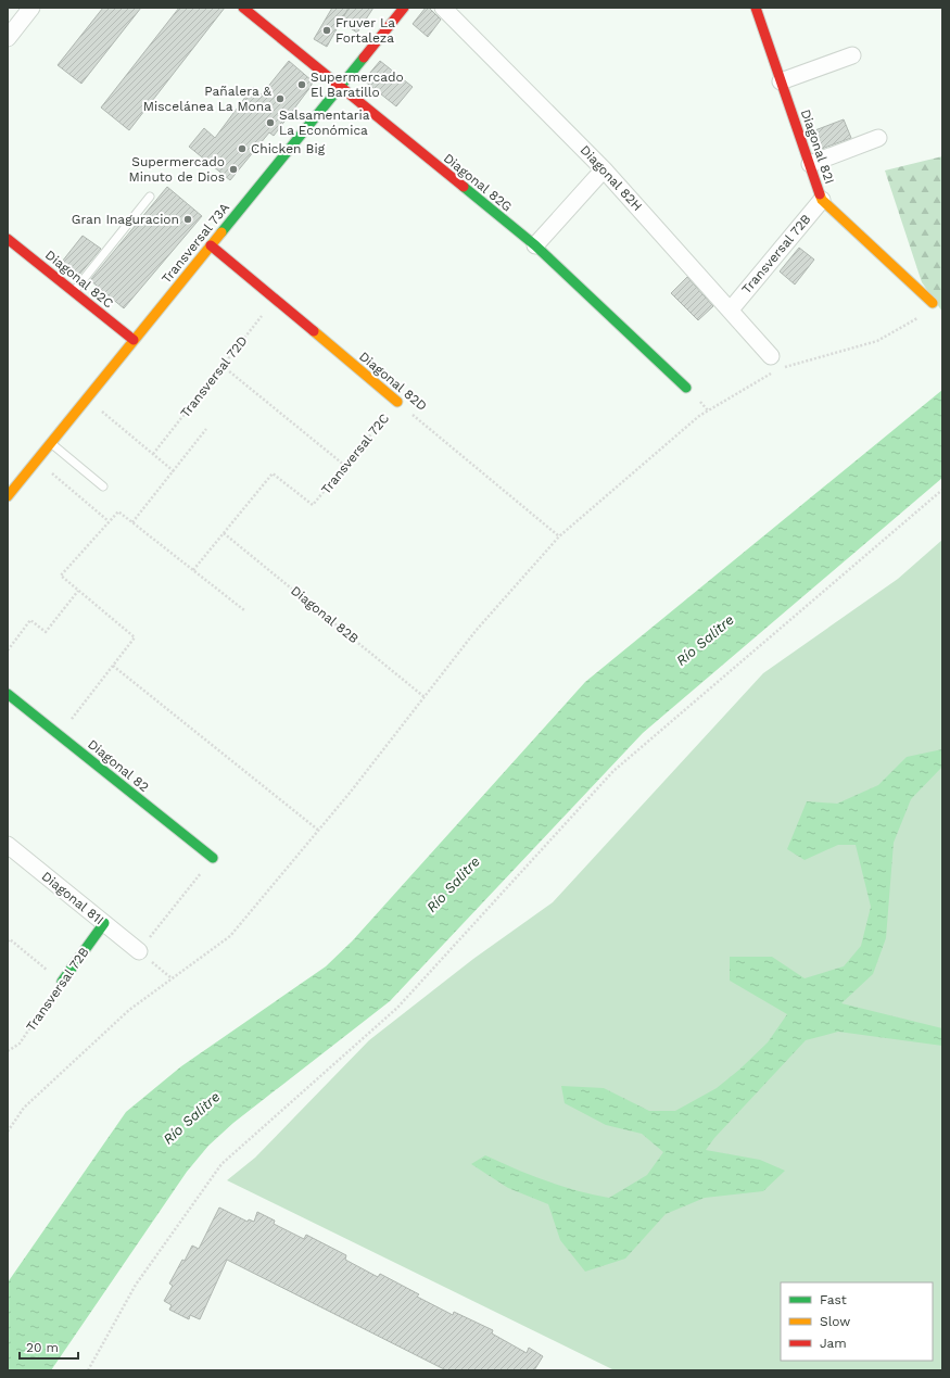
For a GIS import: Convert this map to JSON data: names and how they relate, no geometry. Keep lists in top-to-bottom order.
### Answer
{
  "streets": {
    "street": [
      "Diagonal 82I",
      "Diagonal 82H",
      "Diagonal 82G",
      "Transversal 73A",
      "Transversal 72B",
      "Diagonal 82C",
      "Diagonal 82D",
      "Diagonal 82",
      "Diagonal 81I"
    ],
    "path": ["Transversal 72D", "Transversal 72C", "Diagonal 82B"]
  },
  "crossings": [
    ["Diagonal 82I", "Transversal 72B"],
    ["Diagonal 82H", "Transversal 72B"],
    ["Diagonal 82G", "Transversal 73A"],
    ["Transversal 73A", "Diagonal 82C"],
    ["Transversal 73A", "Diagonal 82D"],
    ["Transversal 72B", "Diagonal 81I"],
    ["Transversal 72D", "Diagonal 82D"],
    ["Diagonal 82D", "Transversal 72C"],
    ["Transversal 72C", "Diagonal 82B"]
  ],
  "water": ["Río Salitre"],
  "places": [
    "Fruver La Fortaleza",
    "Supermercado El Baratillo",
    "Pañalera & Miscelánea La Mona",
    "Salsamentaria La Económica",
    "Chicken Big",
    "Supermercado Minuto de Dios",
    "Gran Inaguracion"
  ],
  "legend": ["Fast", "Slow", "Jam"],
  "scale_bar": "20 m"
}
